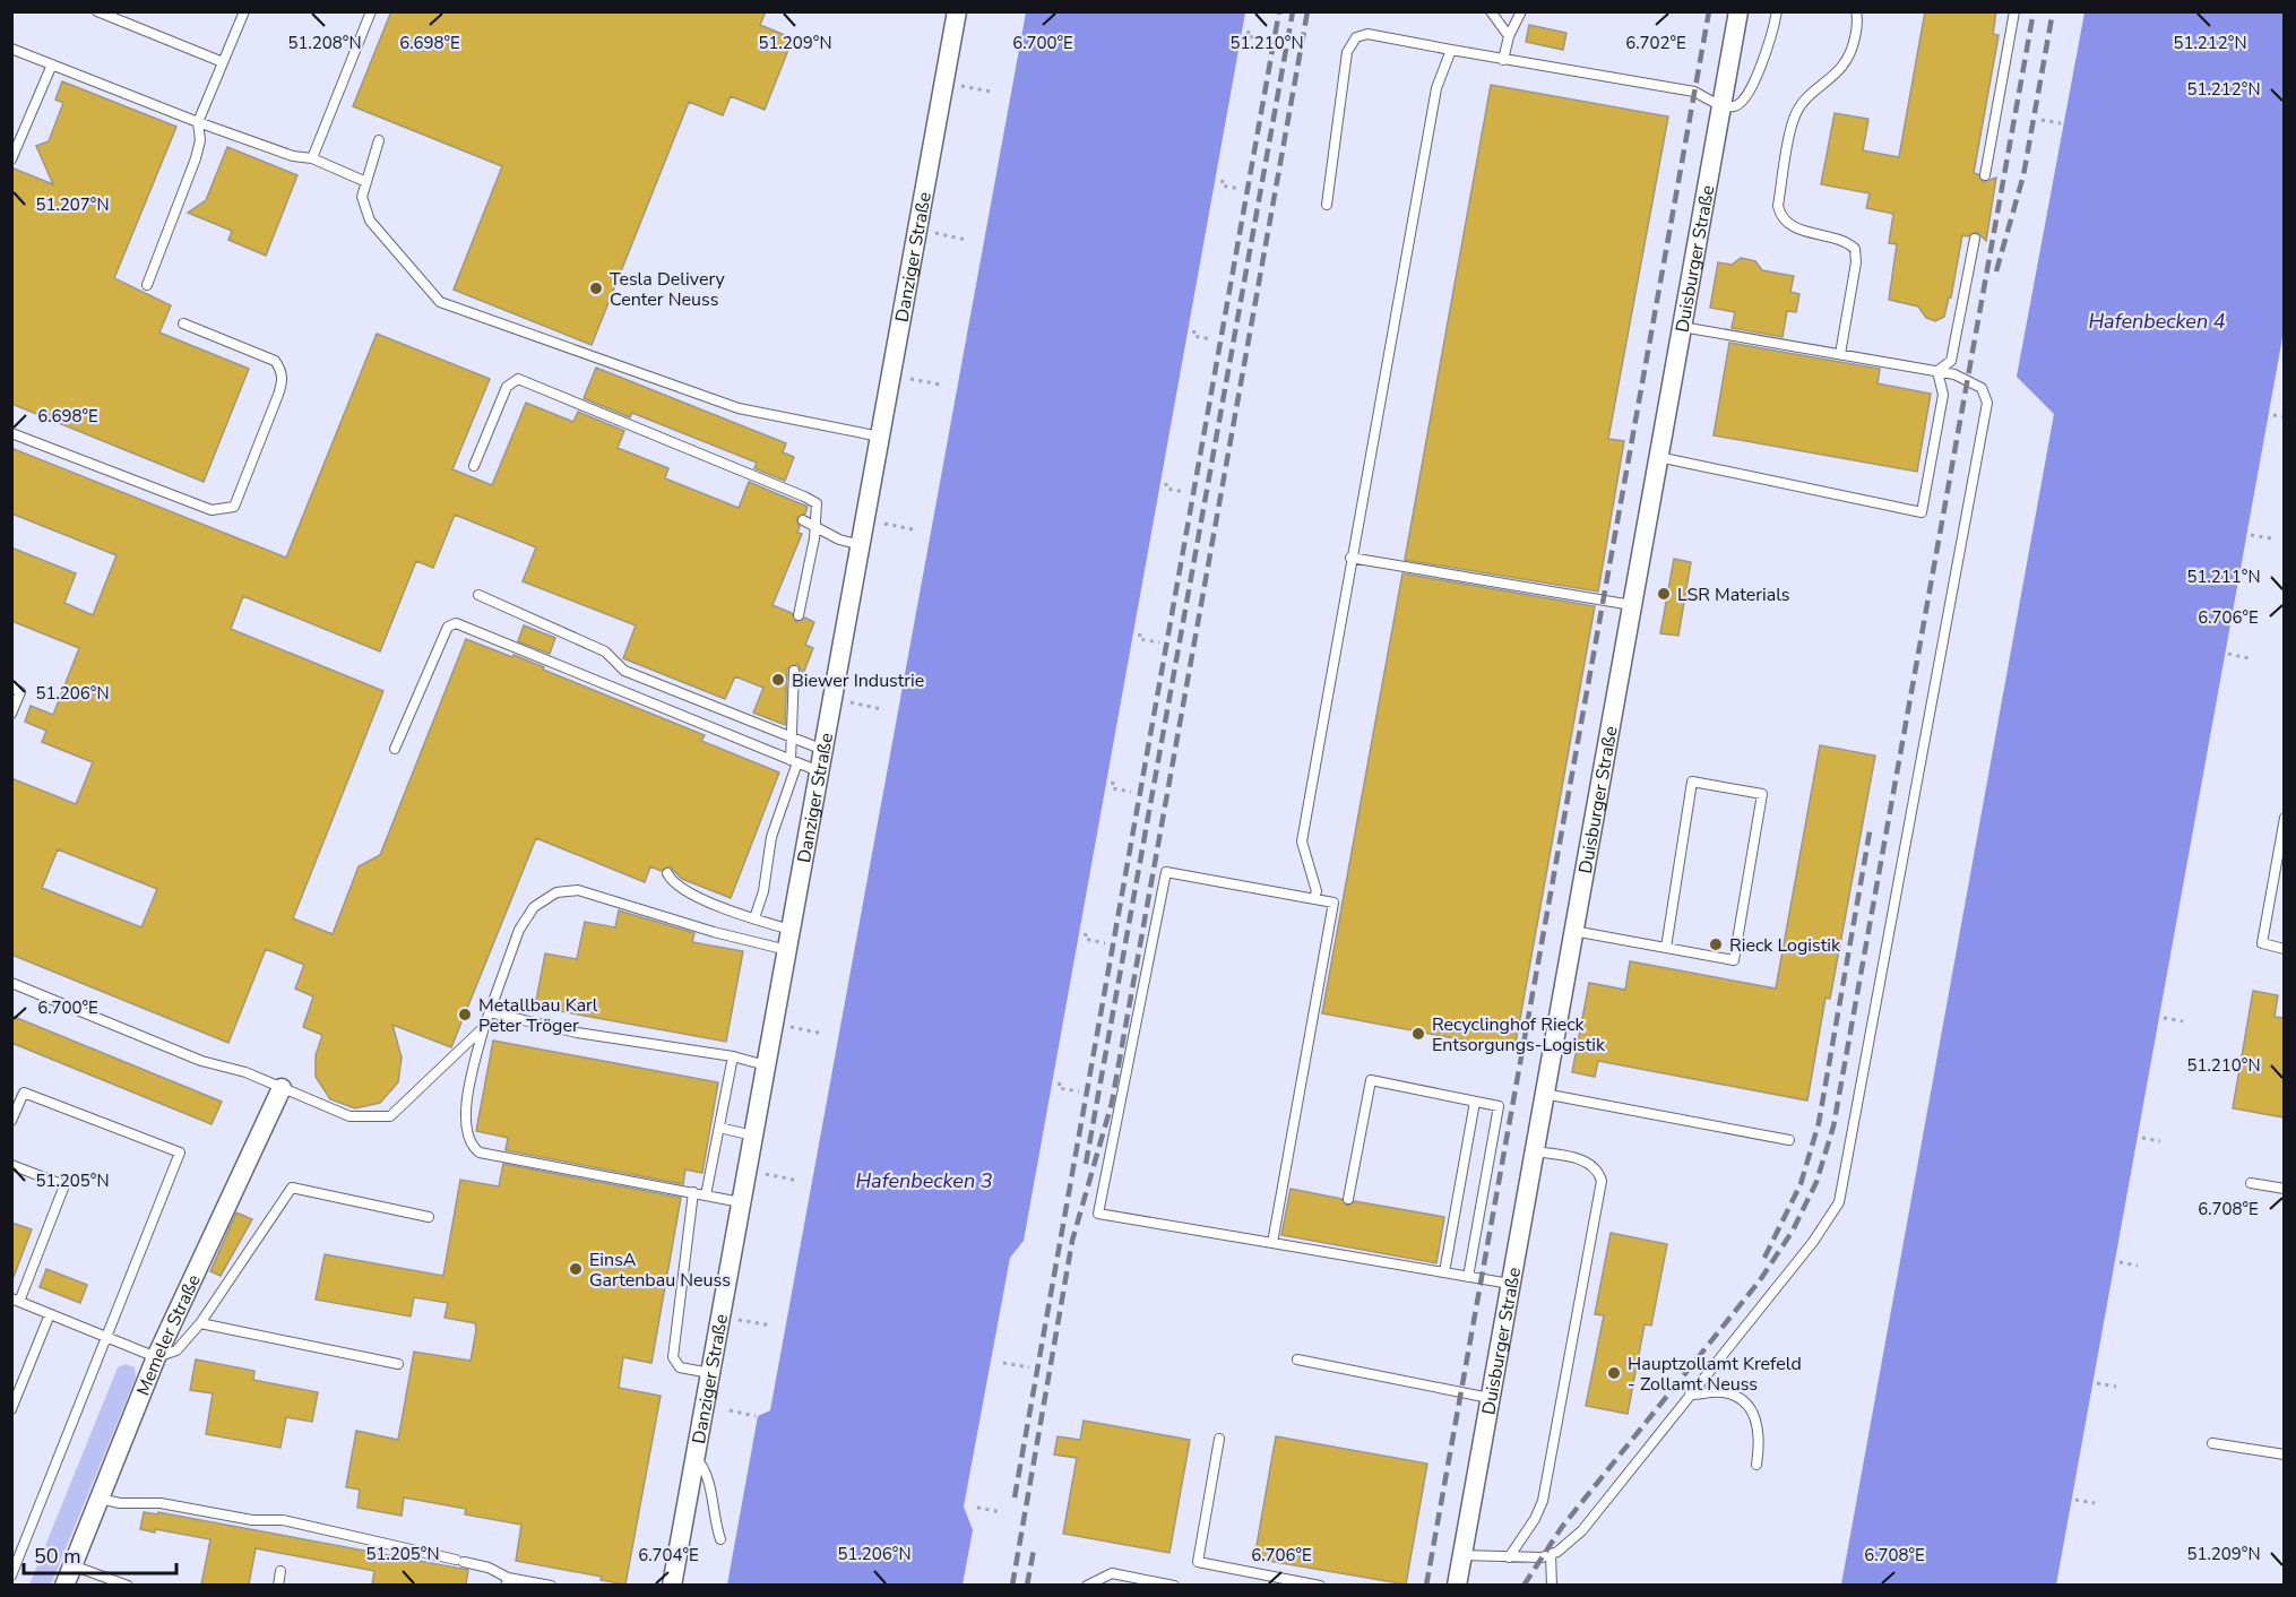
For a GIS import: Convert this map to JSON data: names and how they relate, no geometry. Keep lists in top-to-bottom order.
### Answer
{
  "streets": {
    "street": ["Danziger Straße", "Duisburger Straße", "Memeler Straße"]
  },
  "water": ["Hafenbecken 4", "Hafenbecken 3"],
  "places": [
    "Tesla Delivery Center Neuss",
    "LSR Materials",
    "Biewer Industrie",
    "Rieck Logistik",
    "Metallbau Karl Peter Tröger",
    "Recyclinghof Rieck Entsorgungs-Logistik",
    "EinsA Gartenbau Neuss",
    "Hauptzollamt Krefeld - Zollamt Neuss"
  ],
  "scale_bar": "50 m",
  "coordinates": [
    "6.698°E",
    "6.700°E",
    "6.702°E",
    "51.208°N",
    "51.209°N",
    "51.210°N",
    "51.212°N",
    "51.207°N",
    "51.211°N",
    "6.706°E",
    "51.206°N",
    "51.205°N",
    "6.708°E",
    "6.704°E"
  ]
}
